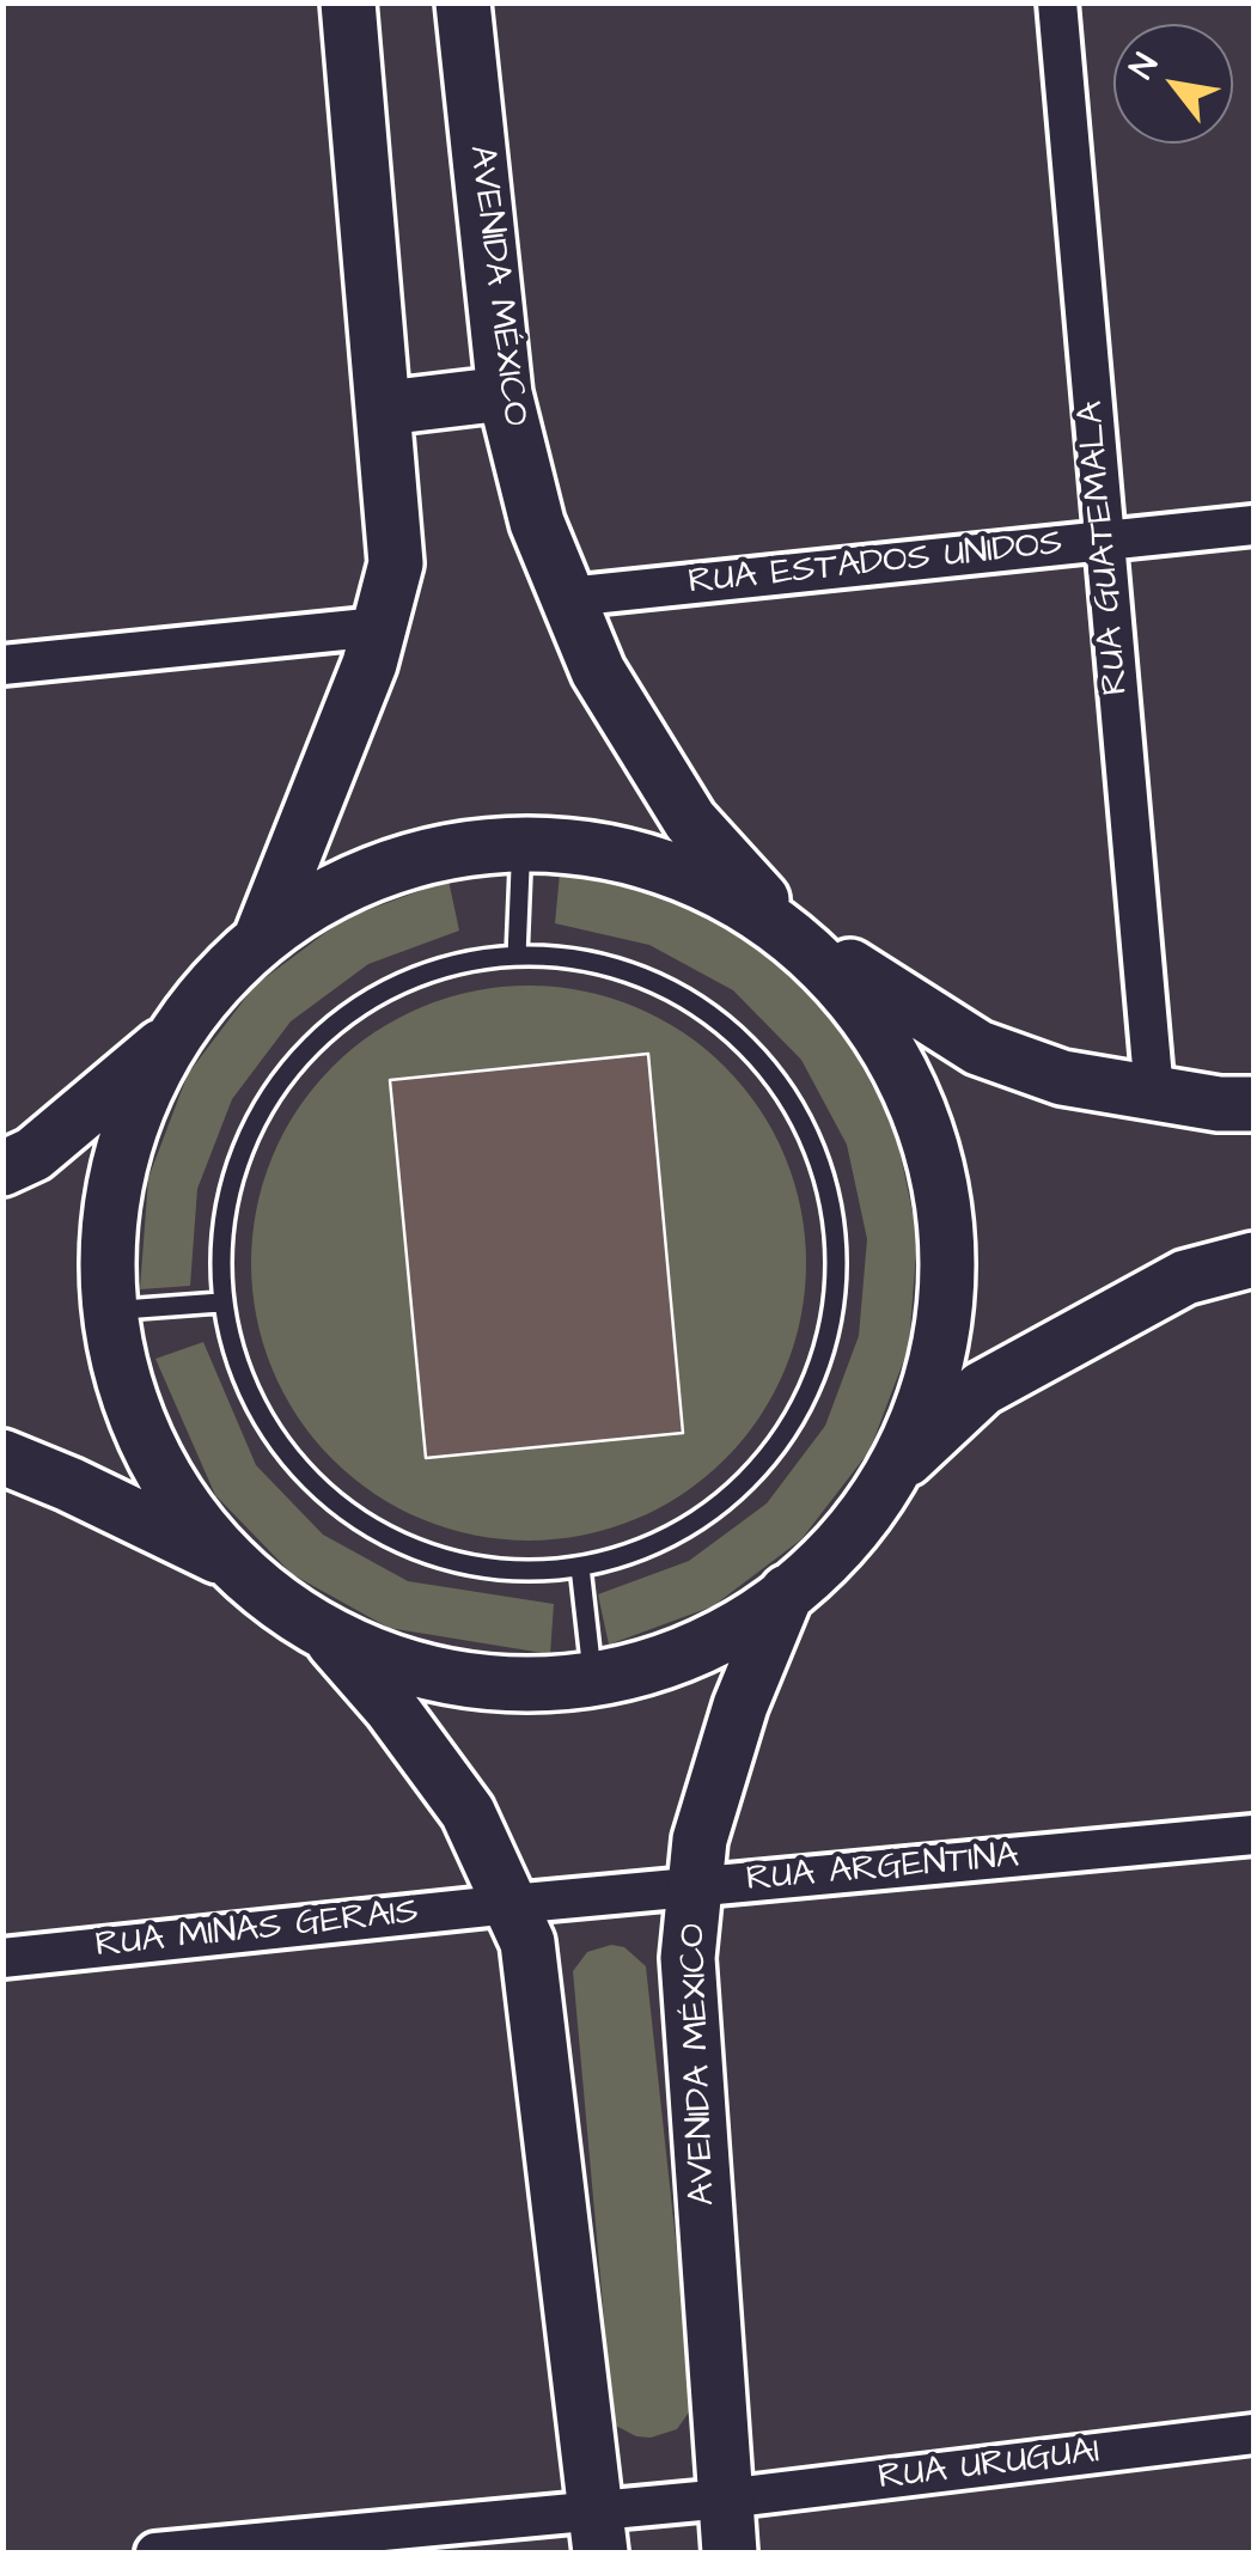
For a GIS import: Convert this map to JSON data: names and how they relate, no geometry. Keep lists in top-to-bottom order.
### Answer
{
  "streets": {
    "main road": ["AVENIDA MÉXICO"],
    "street": [
      "RUA GUATEMALA",
      "RUA ESTADOS UNIDOS",
      "RUA ARGENTINA",
      "RUA MINAS GERAIS",
      "RUA URUGUAI"
    ]
  },
  "crossings": [
    ["AVENIDA MÉXICO", "RUA ESTADOS UNIDOS"],
    ["AVENIDA MÉXICO", "RUA ARGENTINA"],
    ["AVENIDA MÉXICO", "RUA URUGUAI"],
    ["RUA GUATEMALA", "RUA ESTADOS UNIDOS"],
    ["RUA ARGENTINA", "RUA MINAS GERAIS"]
  ],
  "north": "top left"
}
